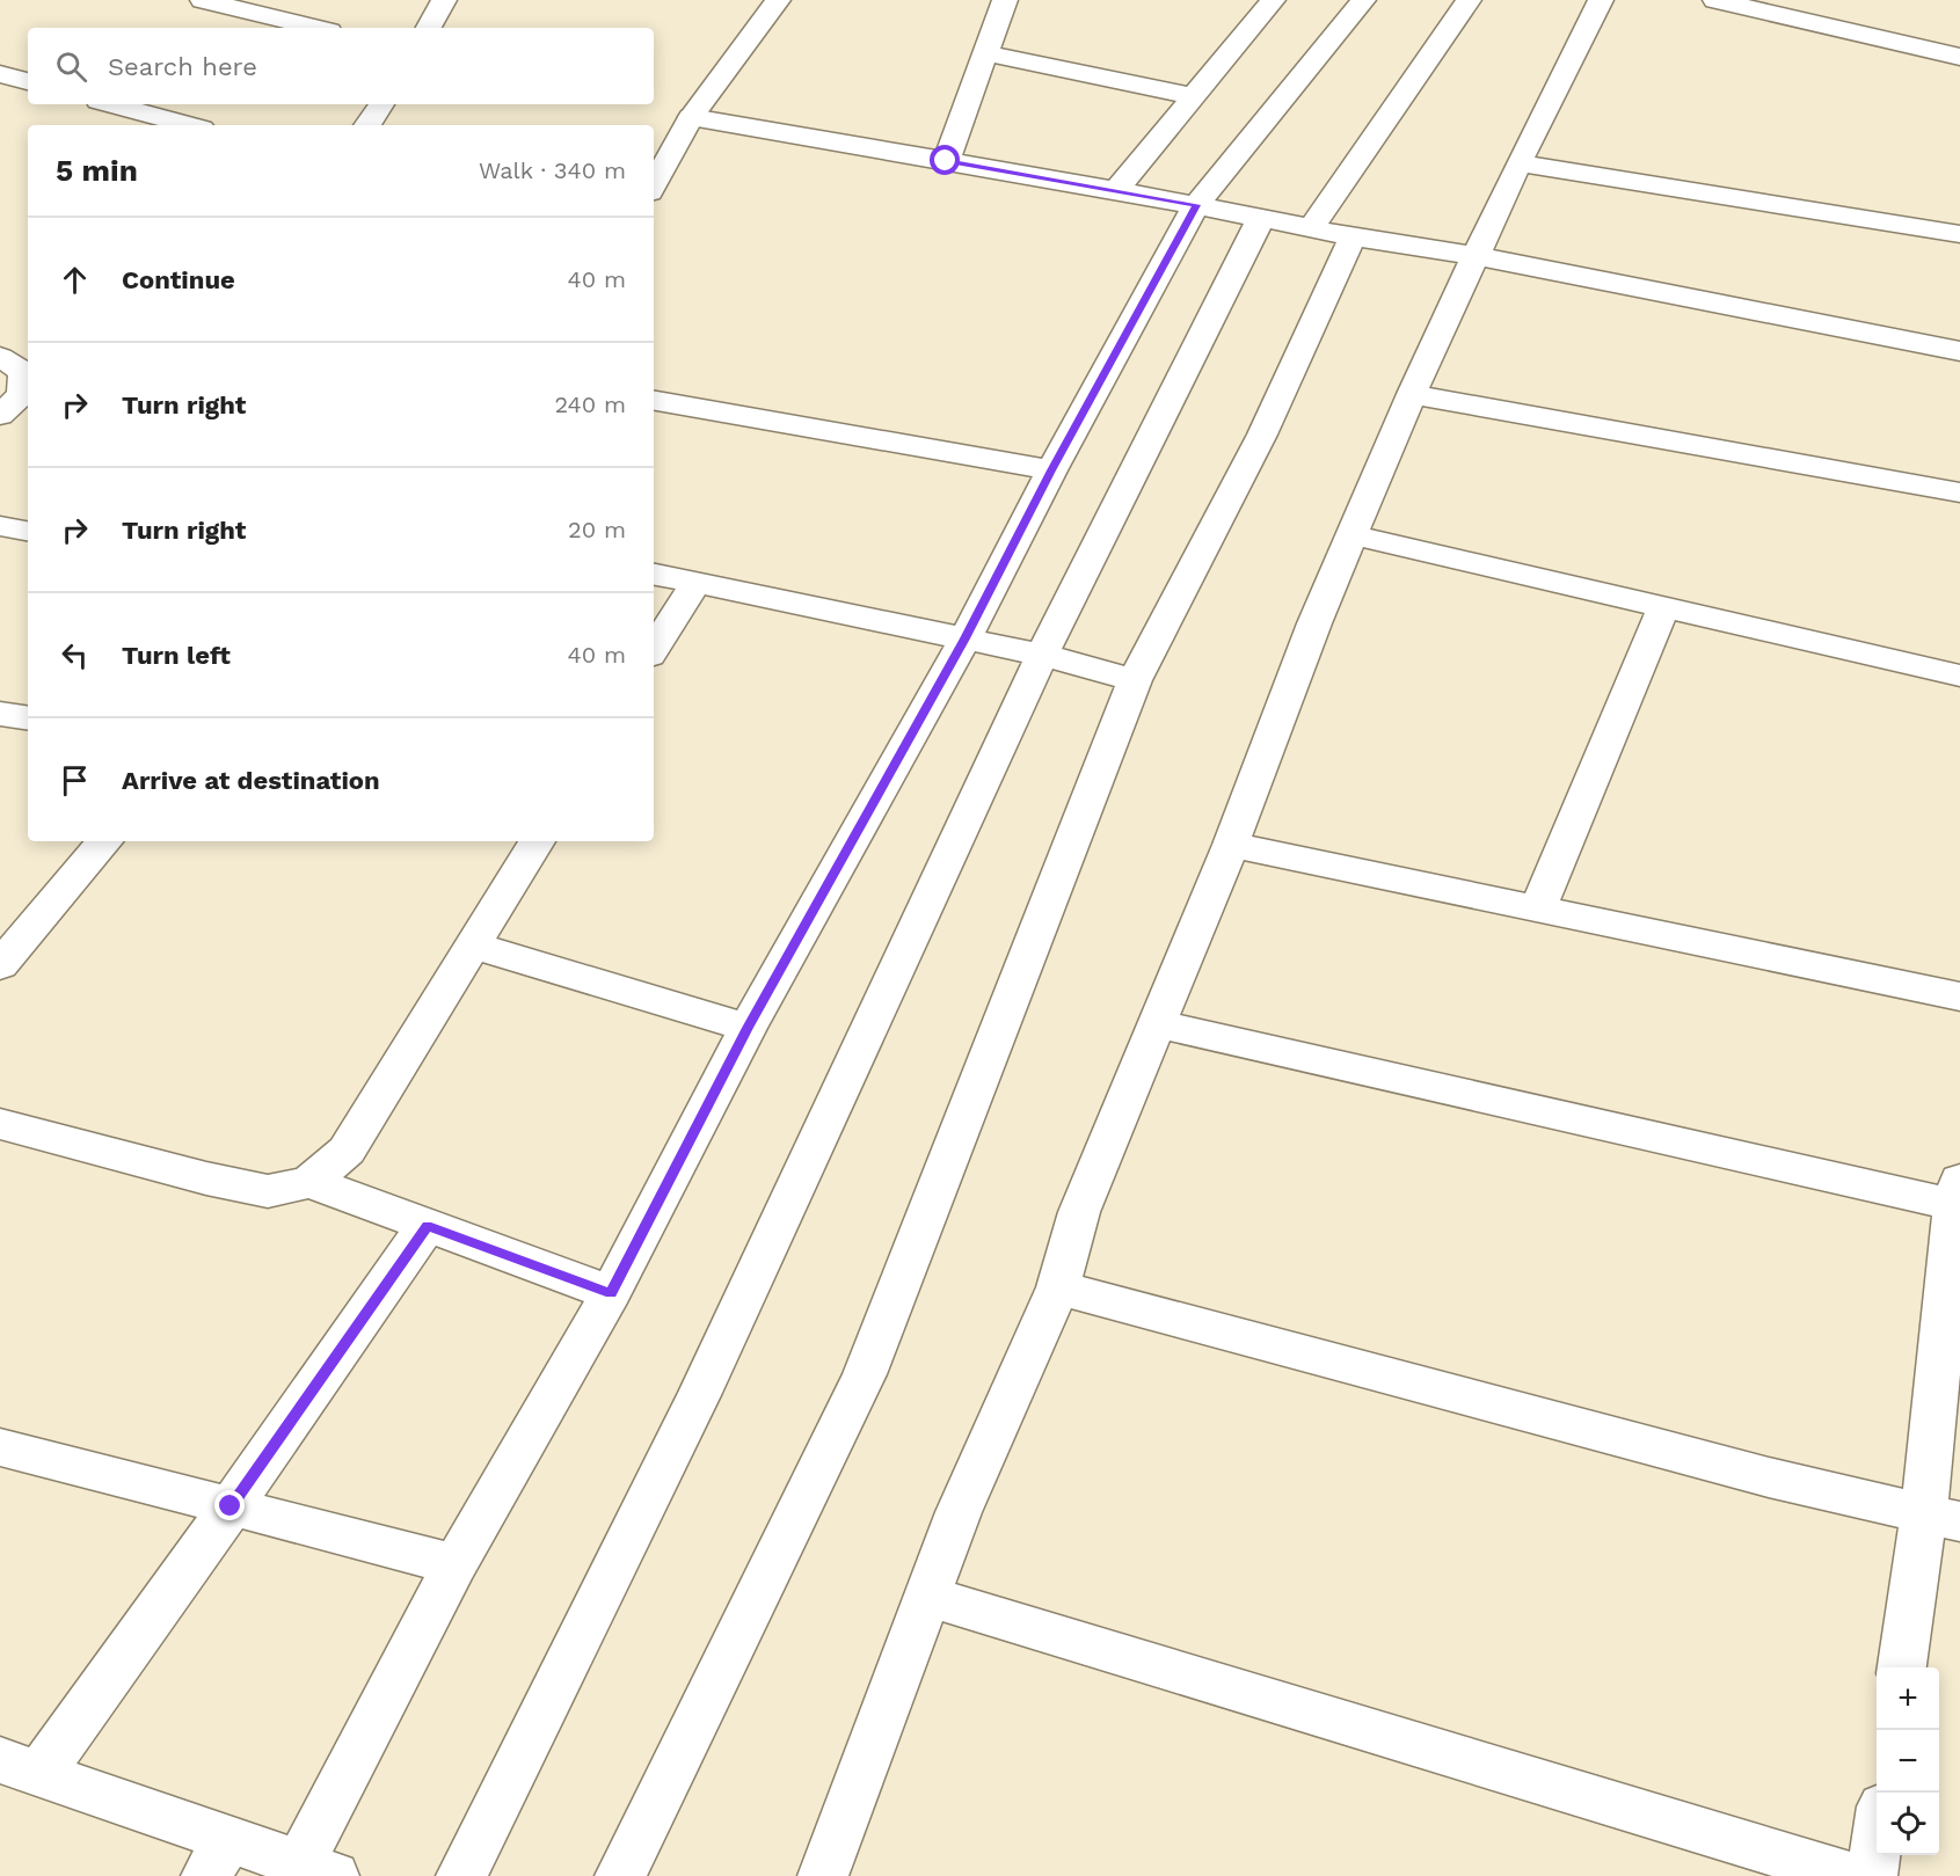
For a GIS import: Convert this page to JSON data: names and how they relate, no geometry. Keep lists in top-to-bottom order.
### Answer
{
  "page": {
    "search": "Search here",
    "heading": ["5 min", "Walk · 340 m"],
    "list": [
      ["Continue", "40 m"],
      ["Turn right", "240 m"],
      ["Turn right", "20 m"],
      ["Turn left", "40 m"],
      "Arrive at destination"
    ],
    "map_buttons": ["+", "−"]
  }
}
